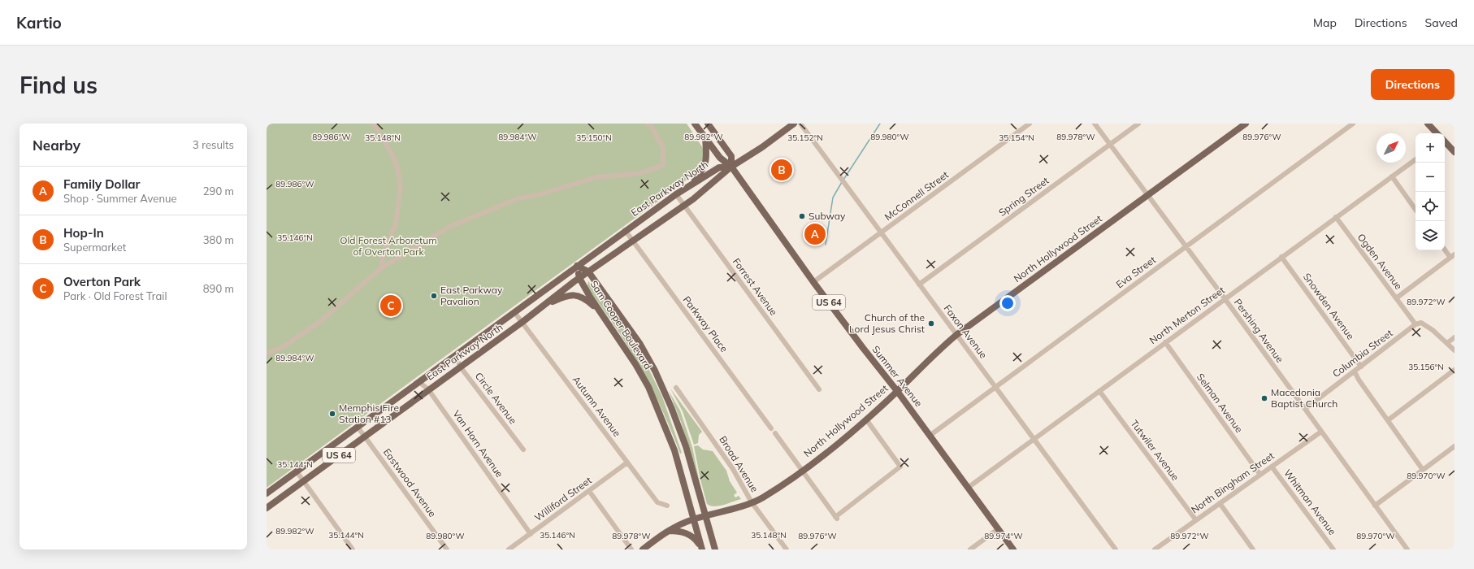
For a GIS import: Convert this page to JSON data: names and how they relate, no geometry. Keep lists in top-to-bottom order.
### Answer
{
  "streets": {
    "main road": [
      "East Parkway North",
      "North Hollywood Street",
      "US 64",
      "Sam Cooper Boulevard",
      "Summer Avenue"
    ],
    "street": [
      "McConnell Street",
      "Spring Street",
      "Ogden Avenue",
      "Eva Street",
      "Forrest Avenue",
      "Snowden Avenue",
      "North Merton Street",
      "Parkway Place",
      "Pershing Avenue",
      "Faxon Avenue",
      "Columbia Street",
      "Circle Avenue",
      "Selman Avenue",
      "Autumn Avenue",
      "Van Horn Avenue",
      "Tutwiler Avenue",
      "Broad Avenue",
      "Eastwood Avenue",
      "North Bingham Street",
      "Williford Street",
      "Whitman Avenue"
    ]
  },
  "crossings": [
    ["East Parkway North", "Forrest Avenue"],
    ["East Parkway North", "Parkway Place"],
    ["East Parkway North", "Sam Cooper Boulevard"],
    ["East Parkway North", "Summer Avenue"],
    ["East Parkway North", "Circle Avenue"],
    ["East Parkway North", "Autumn Avenue"],
    ["East Parkway North", "Van Horn Avenue"],
    ["East Parkway North", "Eastwood Avenue"],
    ["McConnell Street", "Faxon Avenue"],
    ["McConnell Street", "Summer Avenue"],
    ["Spring Street", "Pershing Avenue"],
    ["Spring Street", "Faxon Avenue"],
    ["North Hollywood Street", "Sam Cooper Boulevard"],
    ["North Hollywood Street", "Pershing Avenue"],
    ["North Hollywood Street", "Faxon Avenue"],
    ["North Hollywood Street", "Summer Avenue"],
    ["North Hollywood Street", "Broad Avenue"],
    ["Ogden Avenue", "North Merton Street"],
    ["Ogden Avenue", "Columbia Street"],
    ["Eva Street", "Pershing Avenue"],
    ["Eva Street", "Faxon Avenue"],
    ["Eva Street", "Summer Avenue"],
    ["Snowden Avenue", "North Merton Street"],
    ["Snowden Avenue", "Columbia Street"],
    ["North Merton Street", "Pershing Avenue"],
    ["North Merton Street", "Faxon Avenue"],
    ["North Merton Street", "Summer Avenue"],
    ["North Merton Street", "Selman Avenue"],
    ["North Merton Street", "Tutwiler Avenue"],
    ["Pershing Avenue", "Columbia Street"],
    ["Pershing Avenue", "North Bingham Street"],
    ["Selman Avenue", "North Bingham Street"],
    ["Autumn Avenue", "Williford Street"],
    ["Van Horn Avenue", "Williford Street"],
    ["Tutwiler Avenue", "North Bingham Street"],
    ["North Bingham Street", "Whitman Avenue"]
  ],
  "parks": ["Old Forest Arboretum of Overton Park"],
  "places": [
    "Subway",
    "East Parkway Pavalion",
    "Church of the Lord Jesus Christ",
    "Macedonia Baptist Church",
    "Memphis Fire Station #13"
  ],
  "north": "top right",
  "page": {
    "header": "Kartio",
    "nav": ["Map", "Directions", "Saved"],
    "buttons": "Directions",
    "title": "Find us",
    "heading": ["Nearby", "3 results"],
    "map_buttons": ["+", "−"],
    "pins": ["B", "A", "C"],
    "list": [
      {
        "mark": "A",
        "name": "Family Dollar",
        "note": "Shop · Summer Avenue",
        "value": "290 m"
      },
      {
        "mark": "B",
        "name": "Hop-In",
        "note": "Supermarket",
        "value": "380 m"
      },
      {
        "mark": "C",
        "name": "Overton Park",
        "note": "Park · Old Forest Trail",
        "value": "890 m"
      }
    ]
  },
  "coordinates": [
    "89.986°W",
    "89.984°W",
    "89.982°W",
    "89.980°W",
    "89.978°W",
    "89.976°W",
    "35.152°N",
    "35.148°N",
    "35.150°N",
    "35.154°N",
    "35.146°N",
    "89.972°W",
    "35.156°N",
    "35.144°N",
    "89.970°W",
    "89.974°W"
  ]
}
